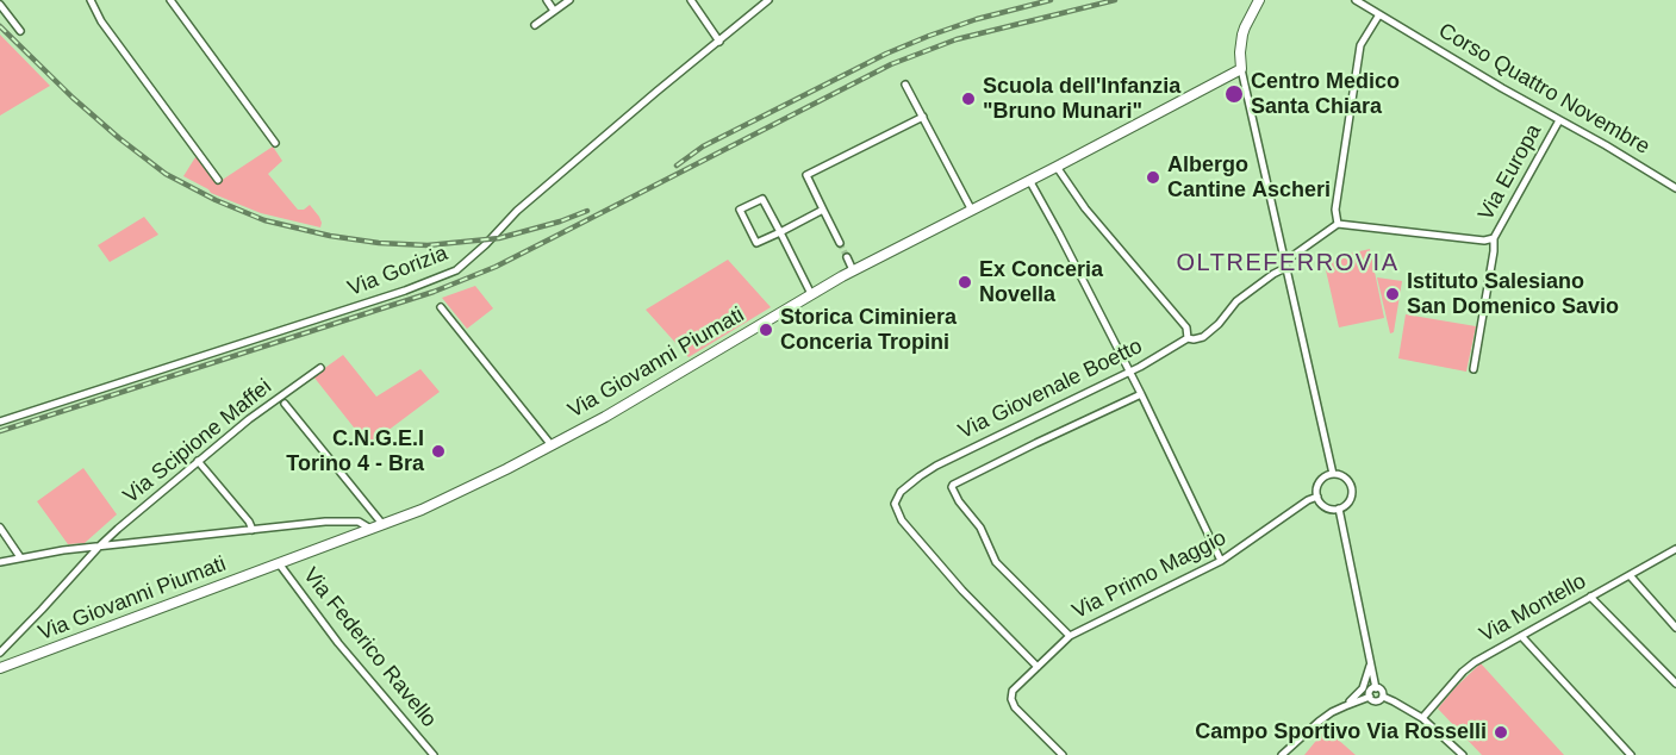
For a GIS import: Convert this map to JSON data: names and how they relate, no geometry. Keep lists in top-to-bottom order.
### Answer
{
  "streets": {
    "street": [
      "Corso Quattro Novembre",
      "Via Europa",
      "Via Gorizia",
      "Via Giovanni Piumati",
      "Via Giovenale Boetto",
      "Via Scipione Maffei",
      "Via Primo Maggio",
      "Via Montello",
      "Via Federico Ravello"
    ]
  },
  "crossings": [
    ["Corso Quattro Novembre", "Via Europa"],
    ["Via Giovanni Piumati", "Via Federico Ravello"],
    ["Via Giovenale Boetto", "Via Primo Maggio"]
  ],
  "districts": ["OLTREFERROVIA"],
  "places": [
    "Centro Medico Santa Chiara",
    "Scuola dell'Infanzia \"Bruno Munari\"",
    "Albergo Cantine Ascheri",
    "Ex Conceria Novella",
    "Istituto Salesiano San Domenico Savio",
    "Storica Ciminiera Conceria Tropini",
    "C.N.G.E.I Torino 4 - Bra",
    "Campo Sportivo Via Rosselli"
  ]
}
